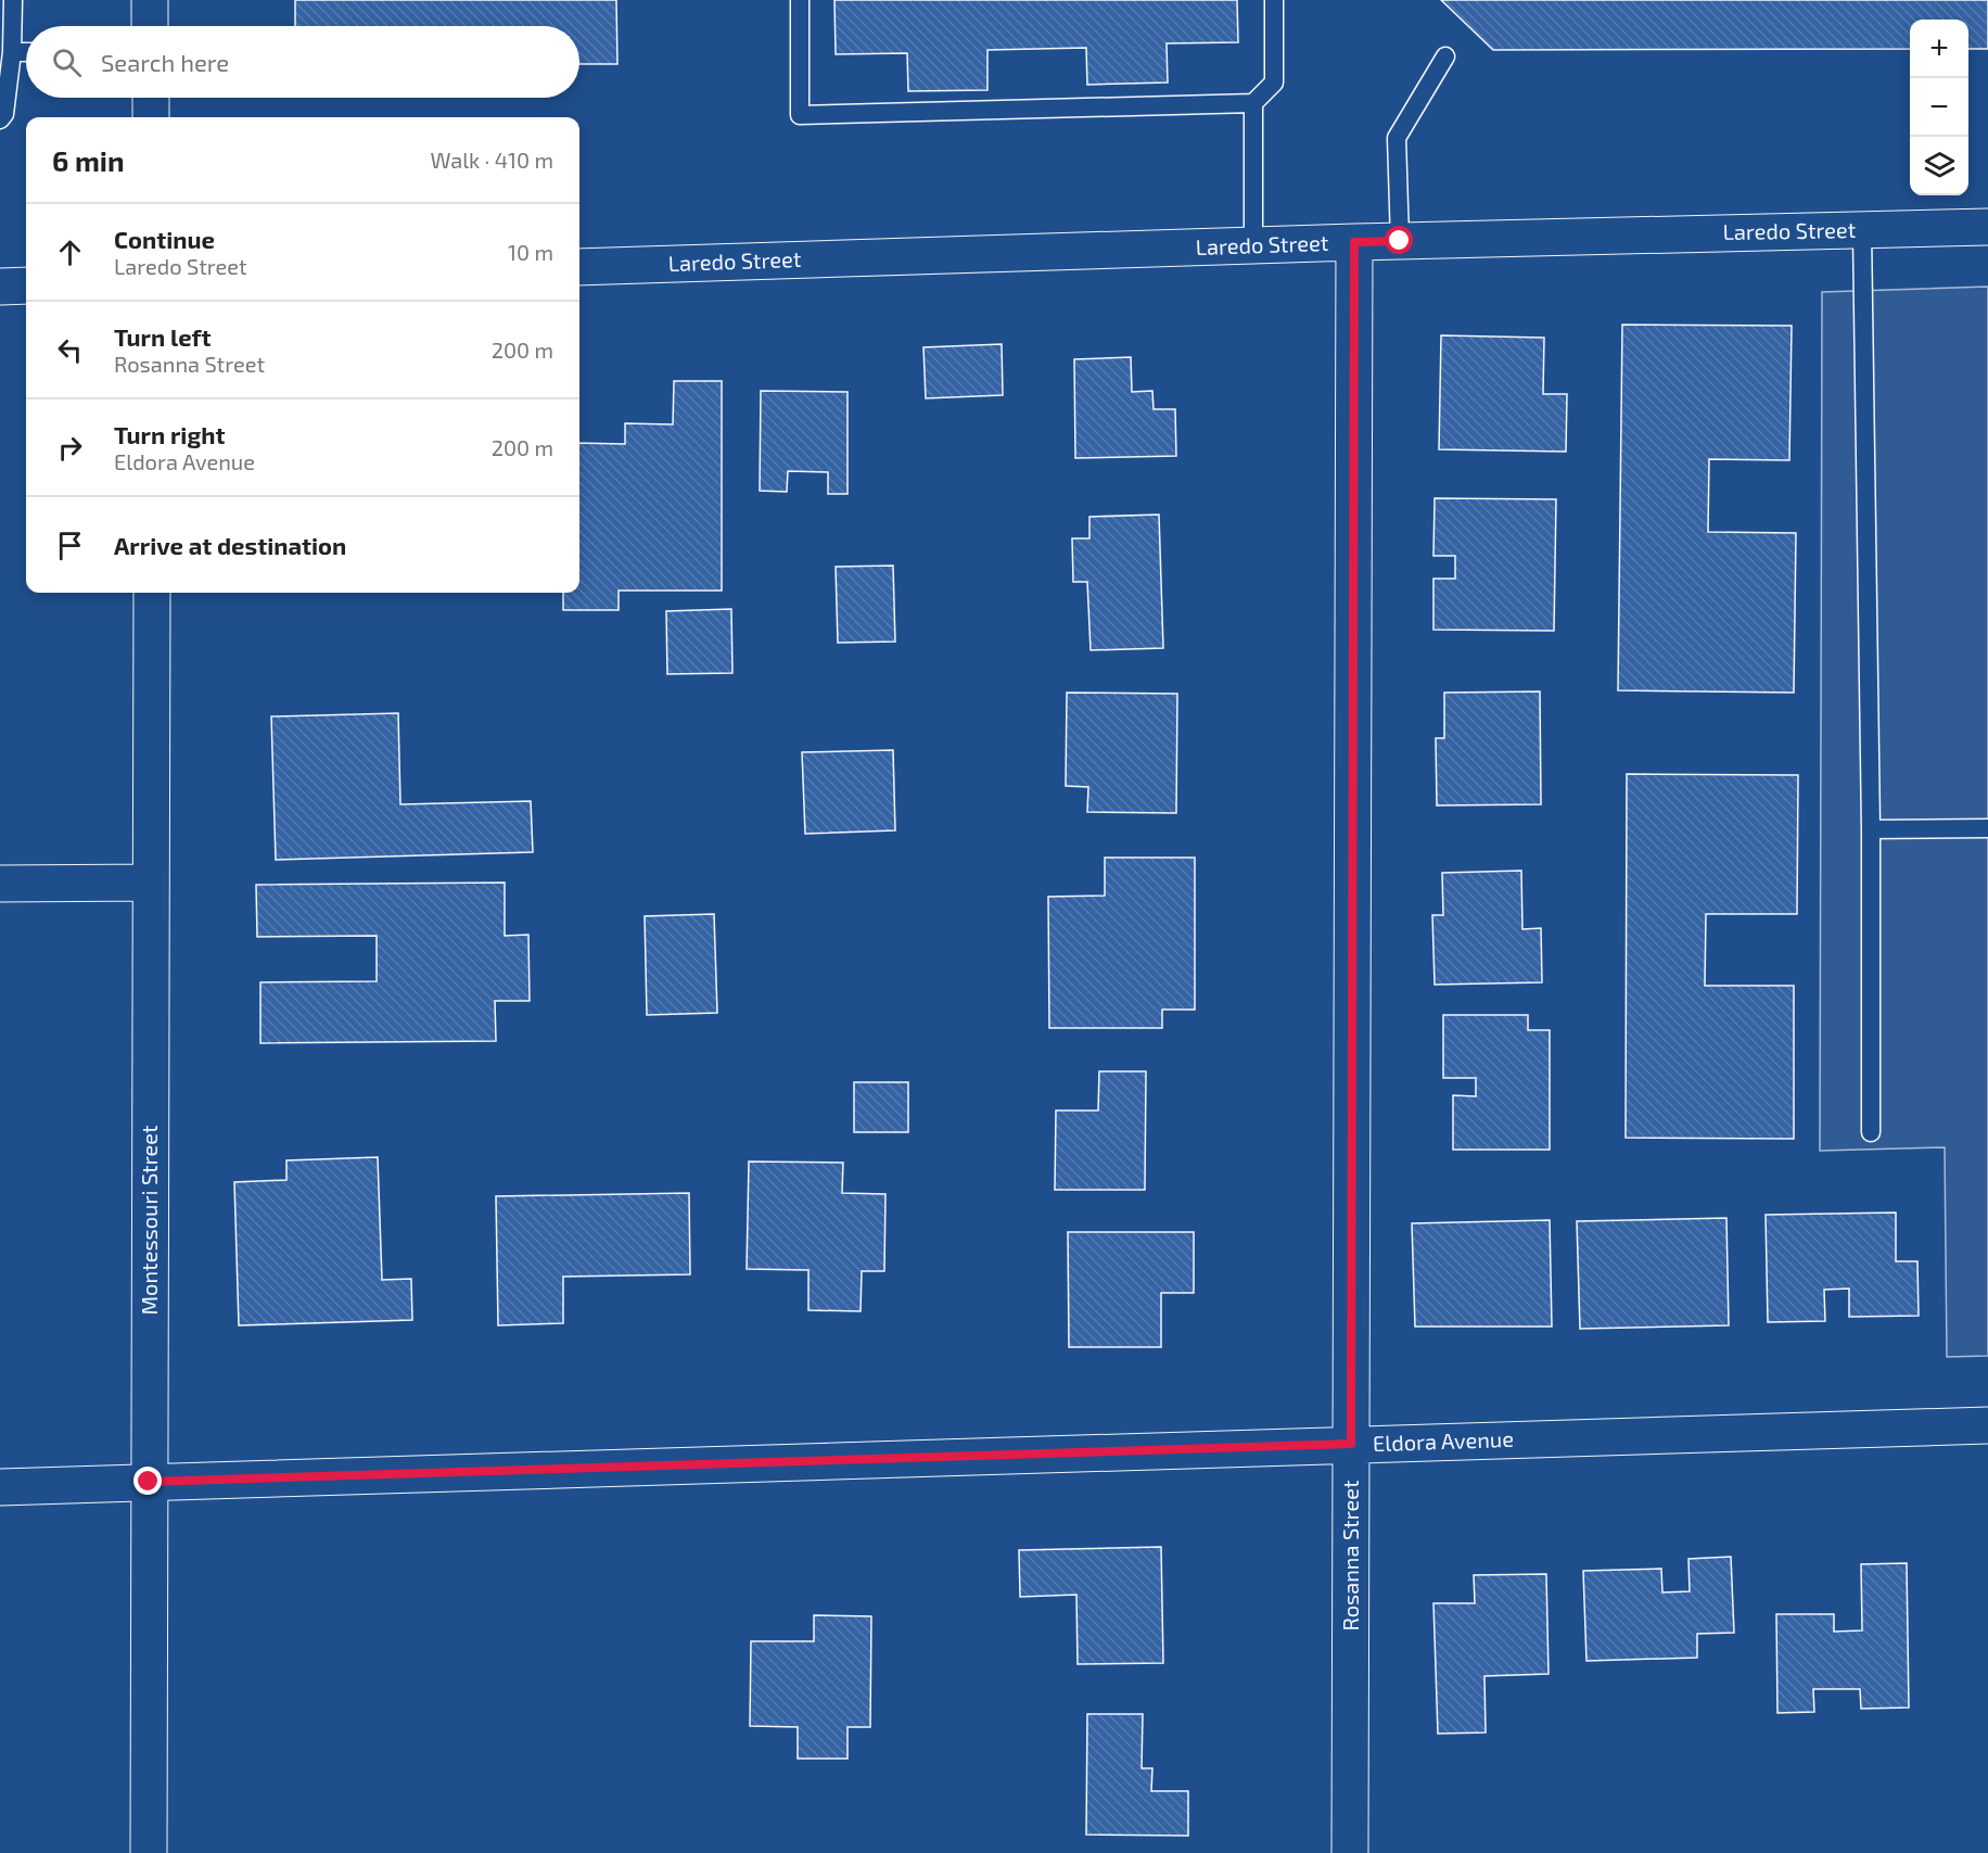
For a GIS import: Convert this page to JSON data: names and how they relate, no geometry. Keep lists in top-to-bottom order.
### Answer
{
  "streets": {
    "street": [
      "Laredo Street",
      "Montessouri Street",
      "Eldora Avenue",
      "Rosanna Street"
    ]
  },
  "crossings": [
    ["Laredo Street", "Rosanna Street"],
    ["Montessouri Street", "Eldora Avenue"],
    ["Eldora Avenue", "Rosanna Street"]
  ],
  "page": {
    "map_buttons": ["+", "−"],
    "search": "Search here",
    "heading": ["6 min", "Walk · 410 m"],
    "list": [
      ["Continue", "Laredo Street", "10 m"],
      ["Turn left", "Rosanna Street", "200 m"],
      ["Turn right", "Eldora Avenue", "200 m"],
      "Arrive at destination"
    ]
  }
}
